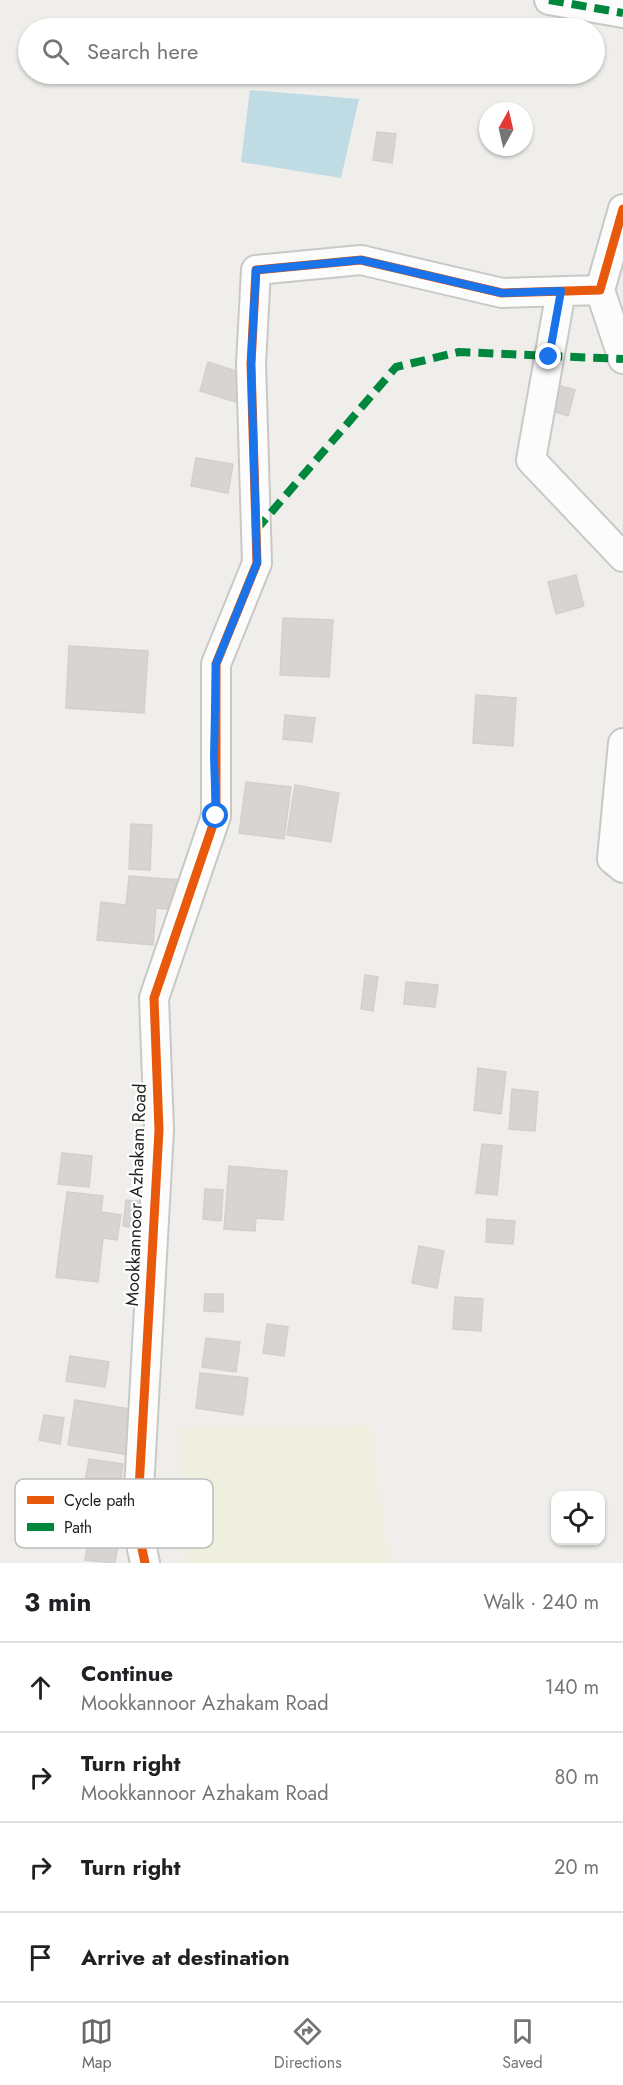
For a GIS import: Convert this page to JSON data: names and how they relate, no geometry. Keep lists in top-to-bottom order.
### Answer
{
  "streets": {
    "street": ["Mookkannoor Azhakam Road"]
  },
  "legend": ["Cycle path", "Path"],
  "north": "top",
  "page": {
    "search": "Search here",
    "heading": ["3 min", "Walk · 240 m"],
    "list": [
      ["Continue", "Mookkannoor Azhakam Road", "140 m"],
      ["Turn right", "Mookkannoor Azhakam Road", "80 m"],
      ["Turn right", "20 m"],
      "Arrive at destination"
    ],
    "nav": ["Map", "Directions", "Saved"]
  }
}
